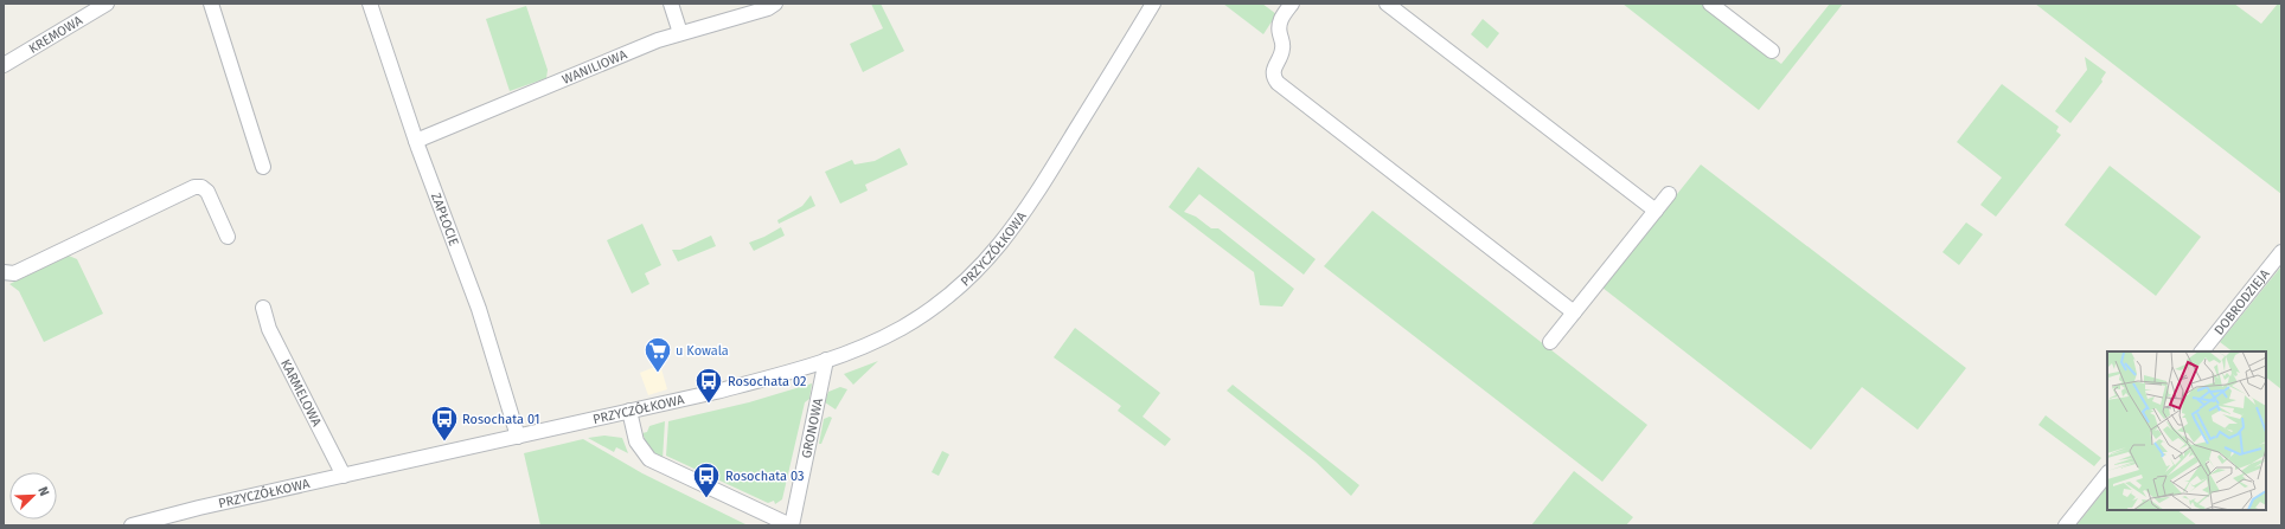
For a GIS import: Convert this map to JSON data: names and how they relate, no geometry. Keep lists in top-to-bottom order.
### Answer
{
  "streets": {
    "street": [
      "KREMOWA",
      "WANILIOWA",
      "ZAPŁOCIE",
      "PRZYCZÓŁKOWA",
      "DOBRODZIEJA",
      "KARMELOWA",
      "GRONOWA"
    ]
  },
  "crossings": [
    ["WANILIOWA", "ZAPŁOCIE"],
    ["ZAPŁOCIE", "PRZYCZÓŁKOWA"],
    ["PRZYCZÓŁKOWA", "KARMELOWA"],
    ["PRZYCZÓŁKOWA", "GRONOWA"]
  ],
  "places": {
    "supermarket": ["u Kowala"],
    "bus stop": ["Rosochata 02", "Rosochata 01", "Rosochata 03"]
  },
  "north": "top right"
}
